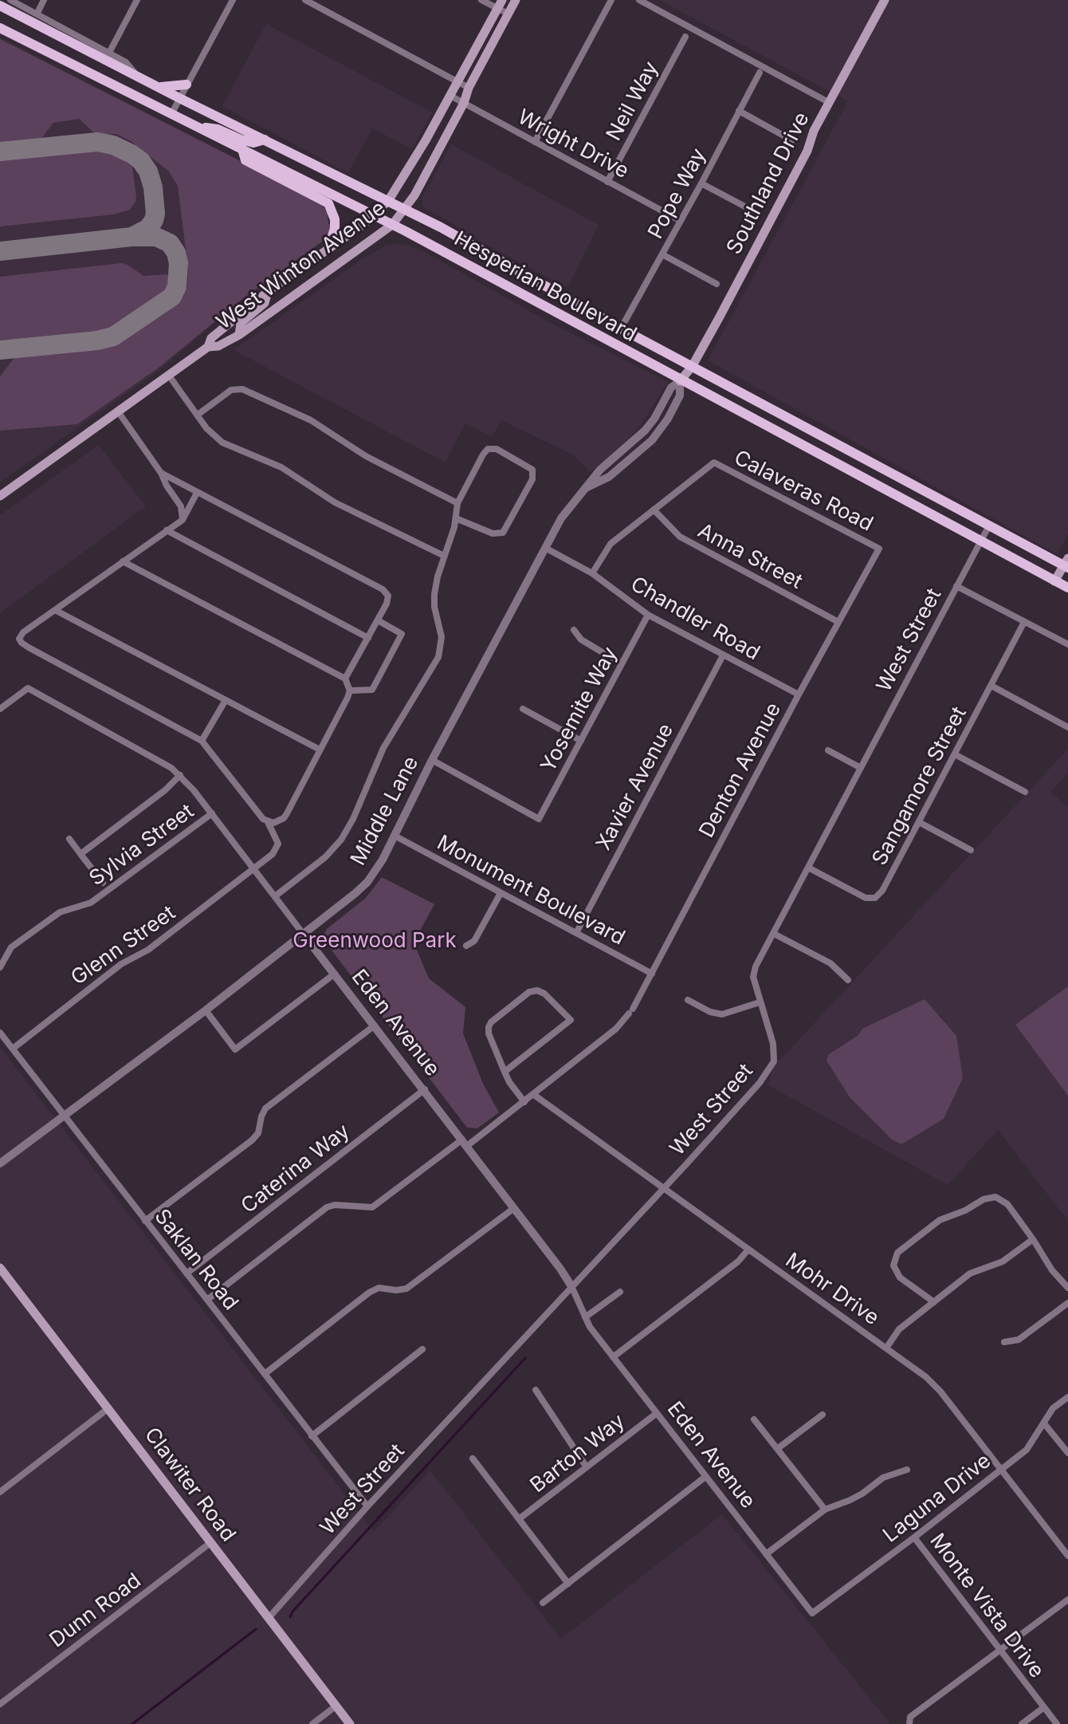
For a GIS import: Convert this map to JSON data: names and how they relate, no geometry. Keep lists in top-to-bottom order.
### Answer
{
  "streets": {
    "main road": [
      "Southland Drive",
      "West Winton Avenue",
      "Hesperian Boulevard",
      "Clawiter Road"
    ],
    "street": [
      "Neil Way",
      "Wright Drive",
      "Pope Way",
      "Calaveras Road",
      "Anna Street",
      "Chandler Road",
      "West Street",
      "Yosemite Way",
      "Denton Avenue",
      "Sangamore Street",
      "Xavier Avenue",
      "Middle Lane",
      "Sylvia Street",
      "Monument Boulevard",
      "Glenn Street",
      "Eden Avenue",
      "Caterina Way",
      "Saklan Road",
      "Mohr Drive",
      "Barton Way",
      "Laguna Drive",
      "Monte Vista Drive",
      "Dunn Road"
    ]
  },
  "crossings": [
    ["Neil Way", "Wright Drive"],
    ["Wright Drive", "Pope Way"],
    ["Wright Drive", "West Winton Avenue"],
    ["Southland Drive", "Hesperian Boulevard"],
    ["Southland Drive", "Middle Lane"],
    ["Pope Way", "Hesperian Boulevard"],
    ["West Winton Avenue", "Hesperian Boulevard"],
    ["Hesperian Boulevard", "West Street"],
    ["Hesperian Boulevard", "Middle Lane"],
    ["Calaveras Road", "Anna Street"],
    ["Calaveras Road", "Denton Avenue"],
    ["Anna Street", "Denton Avenue"],
    ["Chandler Road", "Yosemite Way"],
    ["Chandler Road", "Denton Avenue"],
    ["Chandler Road", "Xavier Avenue"],
    ["Chandler Road", "Middle Lane"],
    ["West Street", "Sangamore Street"],
    ["West Street", "Eden Avenue"],
    ["West Street", "Saklan Road"],
    ["West Street", "Mohr Drive"],
    ["West Street", "Clawiter Road"],
    ["Yosemite Way", "Middle Lane"],
    ["Denton Avenue", "Monument Boulevard"],
    ["Denton Avenue", "Eden Avenue"],
    ["Denton Avenue", "Saklan Road"],
    ["Denton Avenue", "Mohr Drive"],
    ["Xavier Avenue", "Monument Boulevard"],
    ["Middle Lane", "Monument Boulevard"],
    ["Middle Lane", "Eden Avenue"],
    ["Middle Lane", "Saklan Road"],
    ["Sylvia Street", "Eden Avenue"],
    ["Glenn Street", "Eden Avenue"],
    ["Glenn Street", "Saklan Road"],
    ["Eden Avenue", "Caterina Way"],
    ["Eden Avenue", "Barton Way"],
    ["Eden Avenue", "Laguna Drive"],
    ["Caterina Way", "Saklan Road"],
    ["Mohr Drive", "Laguna Drive"],
    ["Clawiter Road", "Dunn Road"],
    ["Laguna Drive", "Monte Vista Drive"]
  ],
  "parks": ["Greenwood Park"]
}
